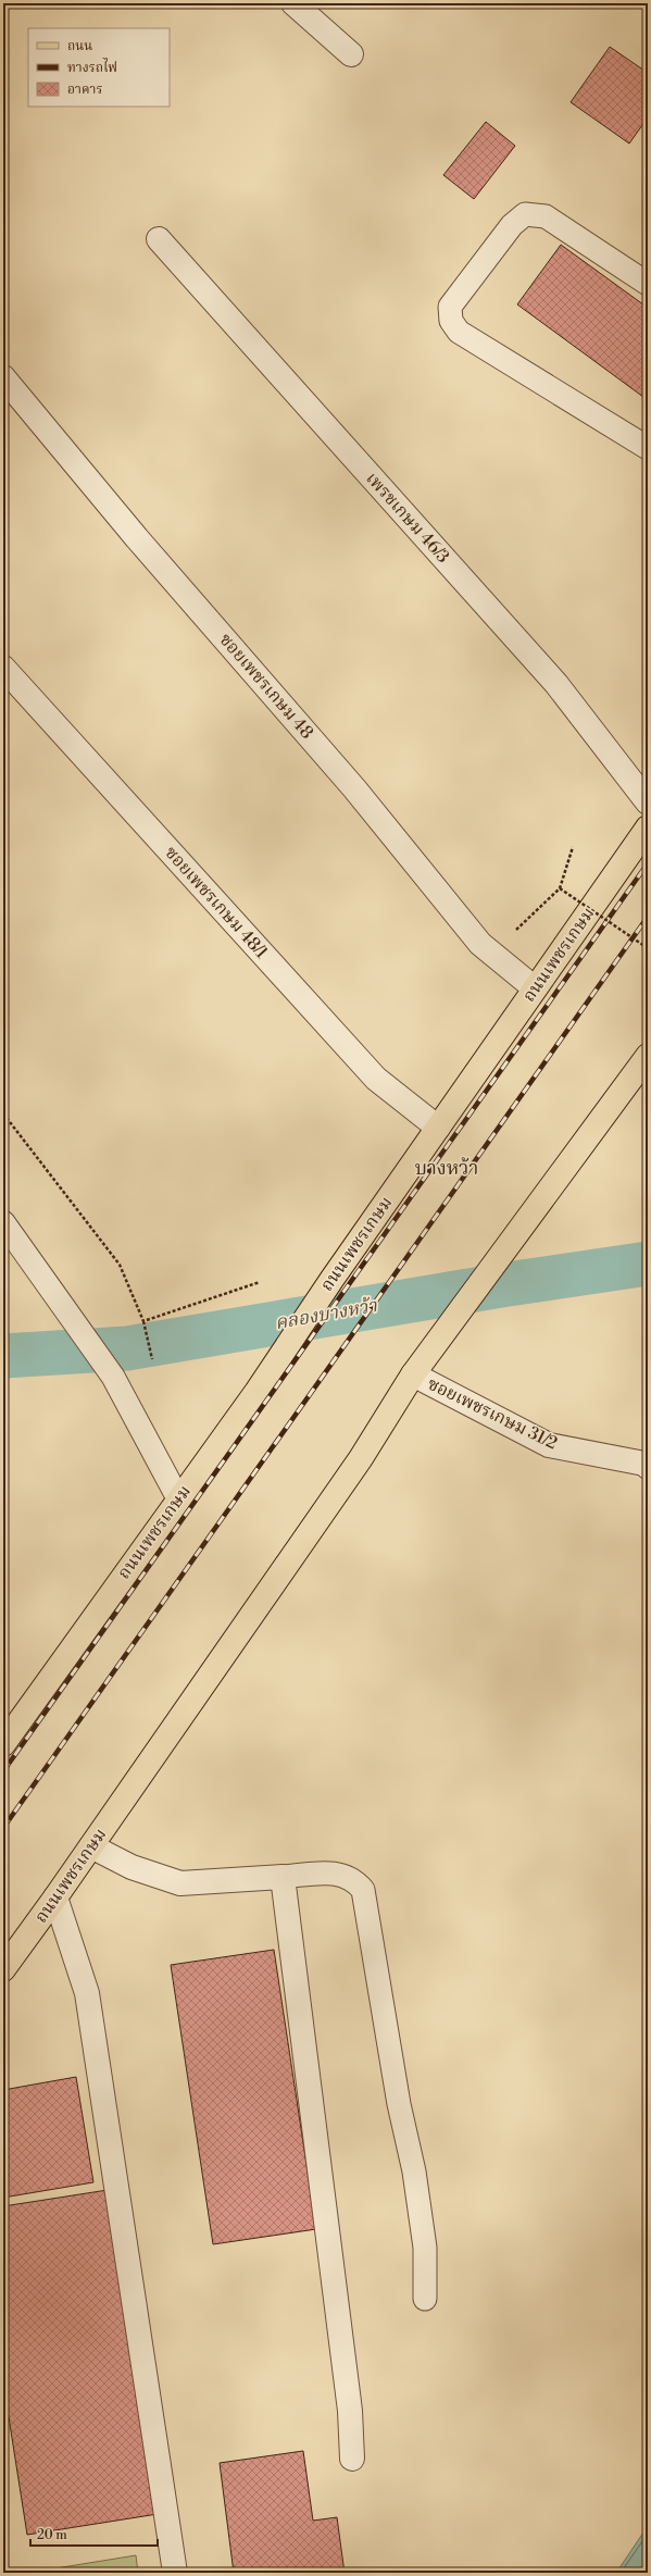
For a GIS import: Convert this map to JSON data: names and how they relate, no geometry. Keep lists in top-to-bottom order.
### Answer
{
  "streets": {
    "main road": ["ถนนเพชรเกษม"],
    "street": [
      "เพรชเกษม 46/3",
      "ซอยเพชรเกษม 48",
      "ซอยเพชรเกษม 48/1",
      "ซอยเพชรเกษม 31/2"
    ]
  },
  "crossings": [
    ["ซอยเพชรเกษม 48", "ถนนเพชรเกษม"],
    ["ซอยเพชรเกษม 48/1", "ถนนเพชรเกษม"],
    ["ถนนเพชรเกษม", "ซอยเพชรเกษม 31/2"]
  ],
  "districts": ["บางหว้า"],
  "water": ["คลองบางหว้า"],
  "legend": ["ถนน", "ทางรถไฟ", "อาคาร"],
  "scale_bar": "20 m"
}
